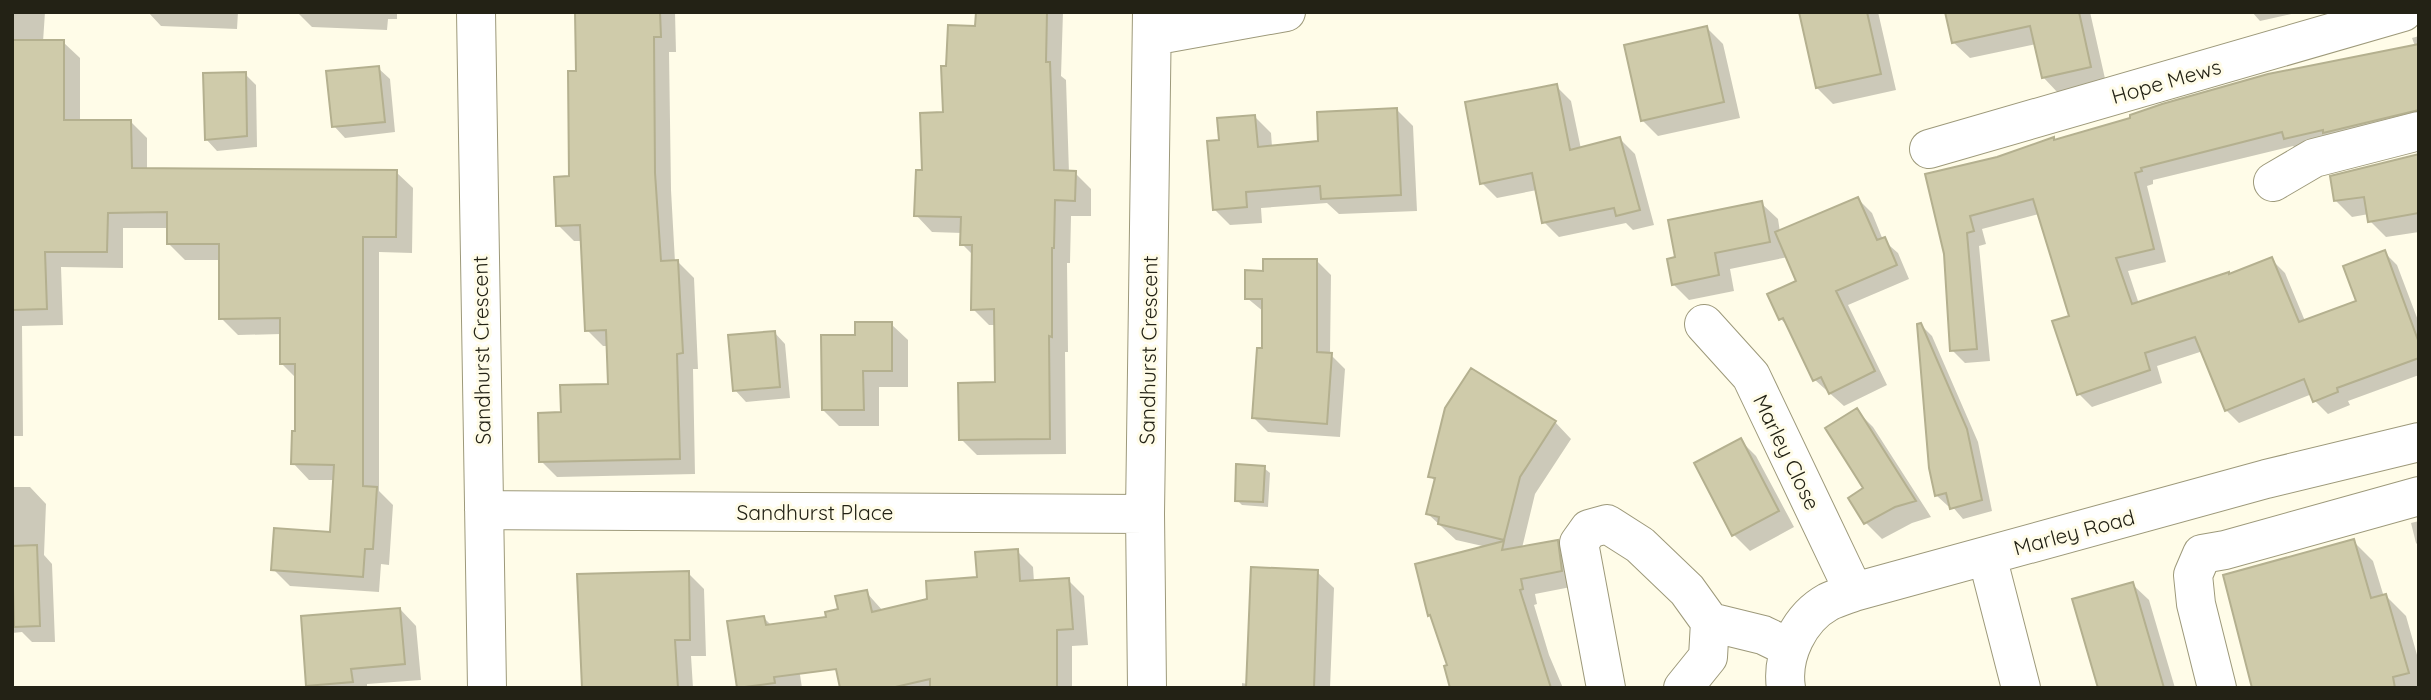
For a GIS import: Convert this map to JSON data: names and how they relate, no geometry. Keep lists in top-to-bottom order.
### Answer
{
  "streets": {
    "street": [
      "Hope Mews",
      "Sandhurst Crescent",
      "Marley Close",
      "Sandhurst Place",
      "Marley Road"
    ]
  },
  "crossings": [
    ["Sandhurst Crescent", "Sandhurst Place"],
    ["Marley Close", "Marley Road"]
  ]
}
